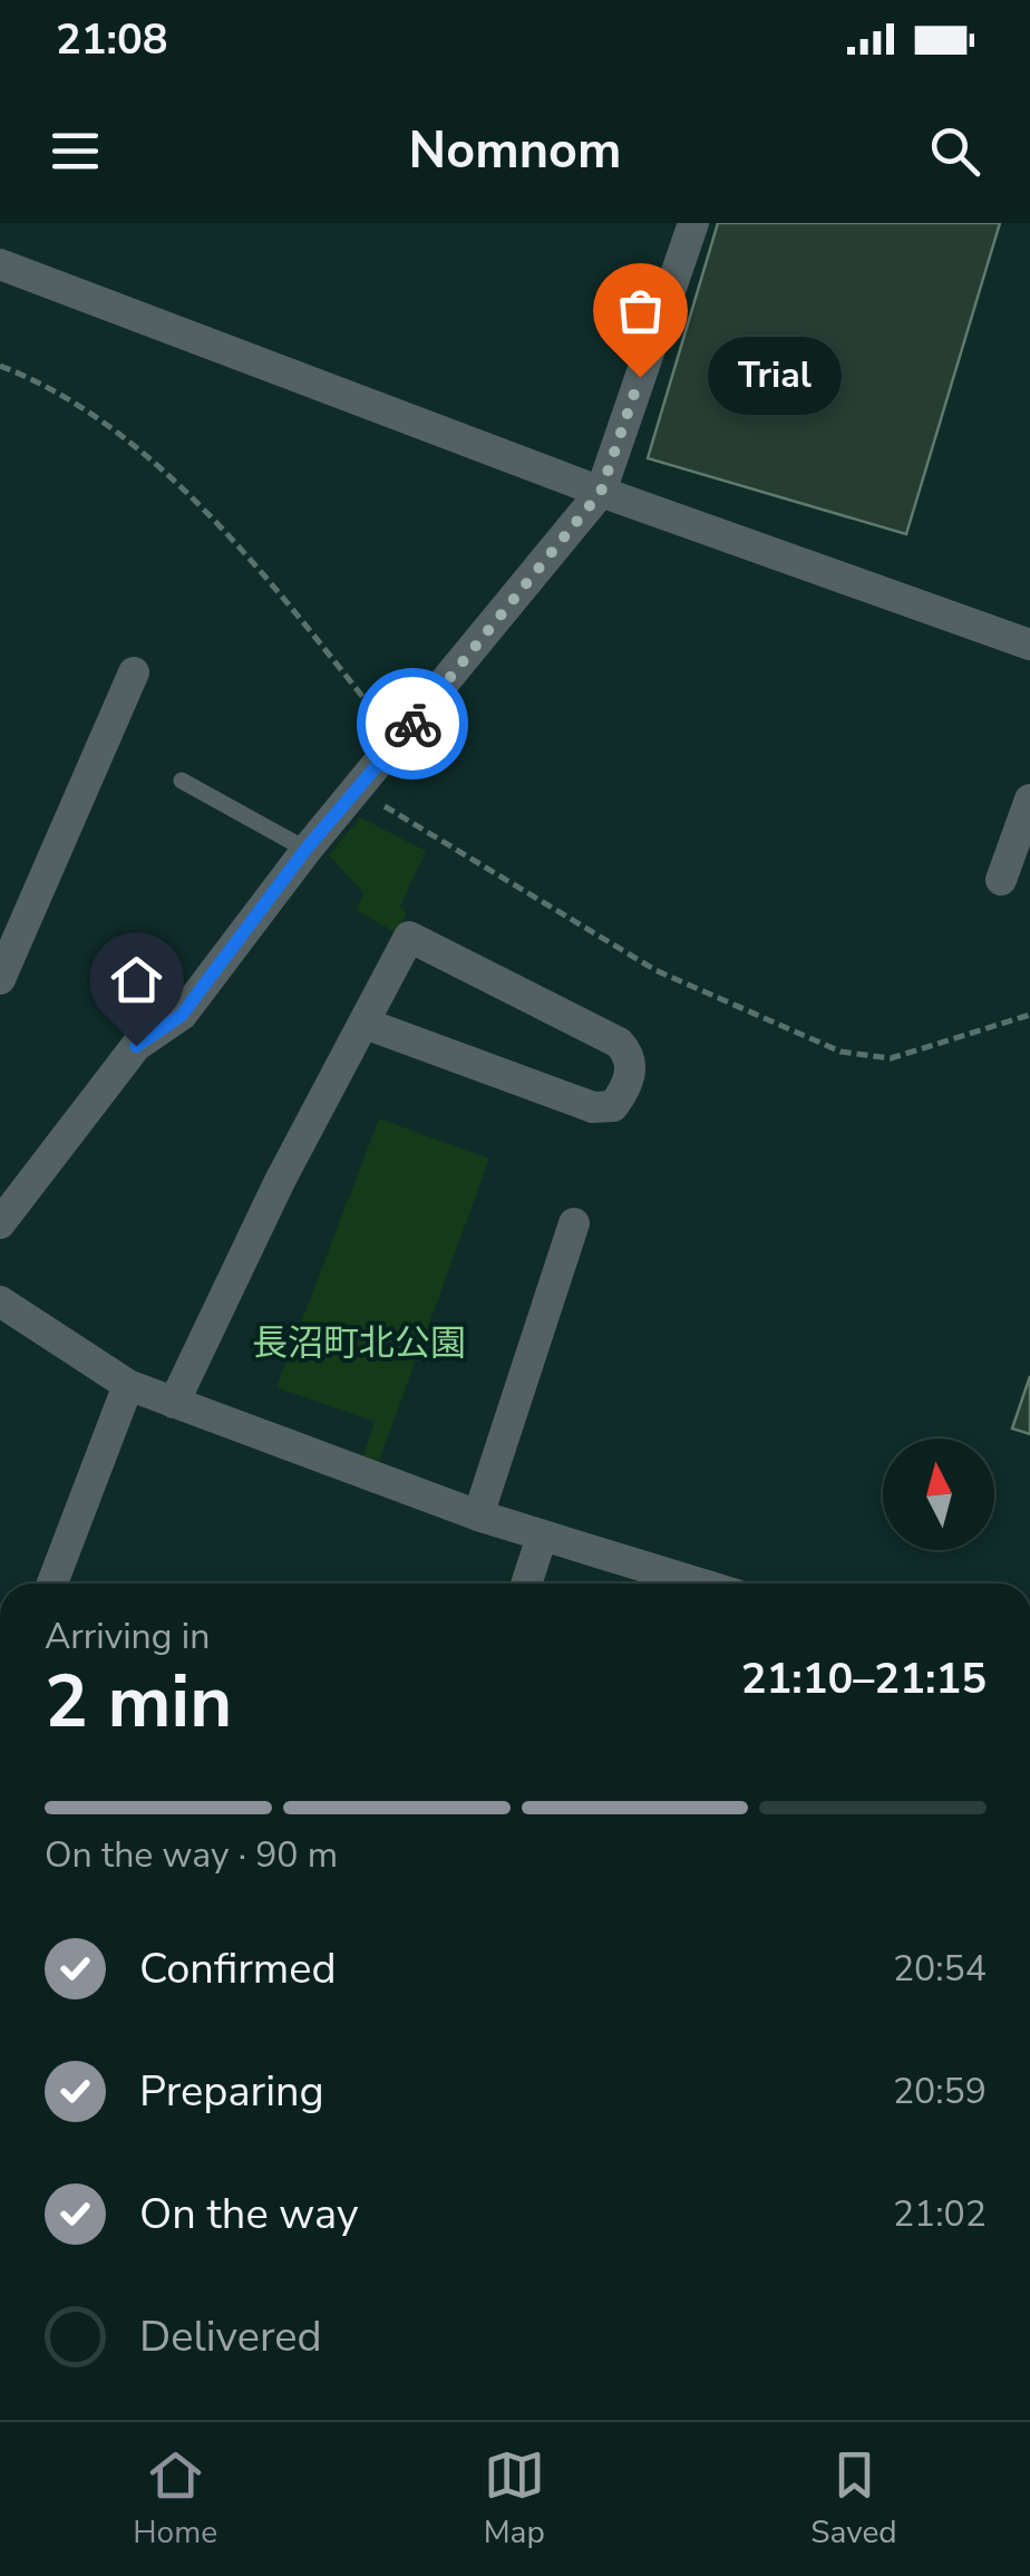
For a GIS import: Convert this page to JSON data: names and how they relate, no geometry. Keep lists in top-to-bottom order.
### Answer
{
  "parks": ["長沼町北公園"],
  "places": ["Trial"],
  "north": "top",
  "page": {
    "status": "21:08",
    "header": "Nomnom",
    "bubble": "Trial",
    "heading": ["2 min", "Arriving in", "21:10–21:15"],
    "bar": "On the way · 90 m",
    "list": [
      ["Confirmed", "20:54"],
      ["Preparing", "20:59"],
      ["On the way", "21:02"],
      "Delivered"
    ],
    "tabs": ["Home", "Map", "Saved"]
  }
}
